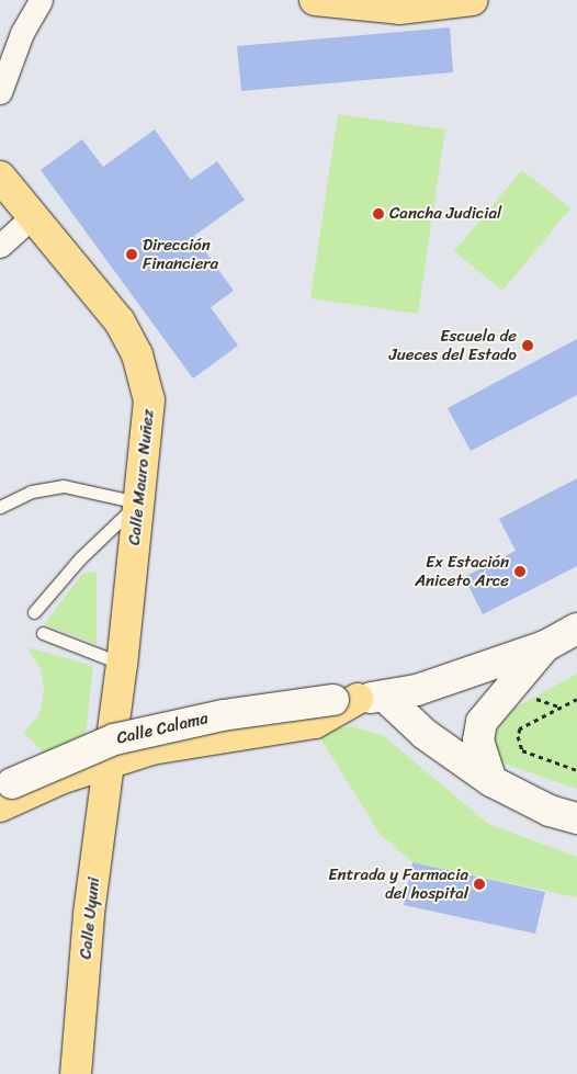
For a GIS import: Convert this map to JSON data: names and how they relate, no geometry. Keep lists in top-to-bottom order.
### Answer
{
  "streets": {
    "main road": ["Calle Mauro Nuñez", "Calle Calama", "Calle Uyuni"]
  },
  "crossings": [
    ["Calle Mauro Nuñez", "Calle Uyuni"]
  ],
  "places": [
    "Cancha Judicial",
    "Dirección Financiera",
    "Escuela de Jueces del Estado",
    "Ex Estación Aniceto Arce",
    "Entrada y Farmacia del hospital"
  ]
}
